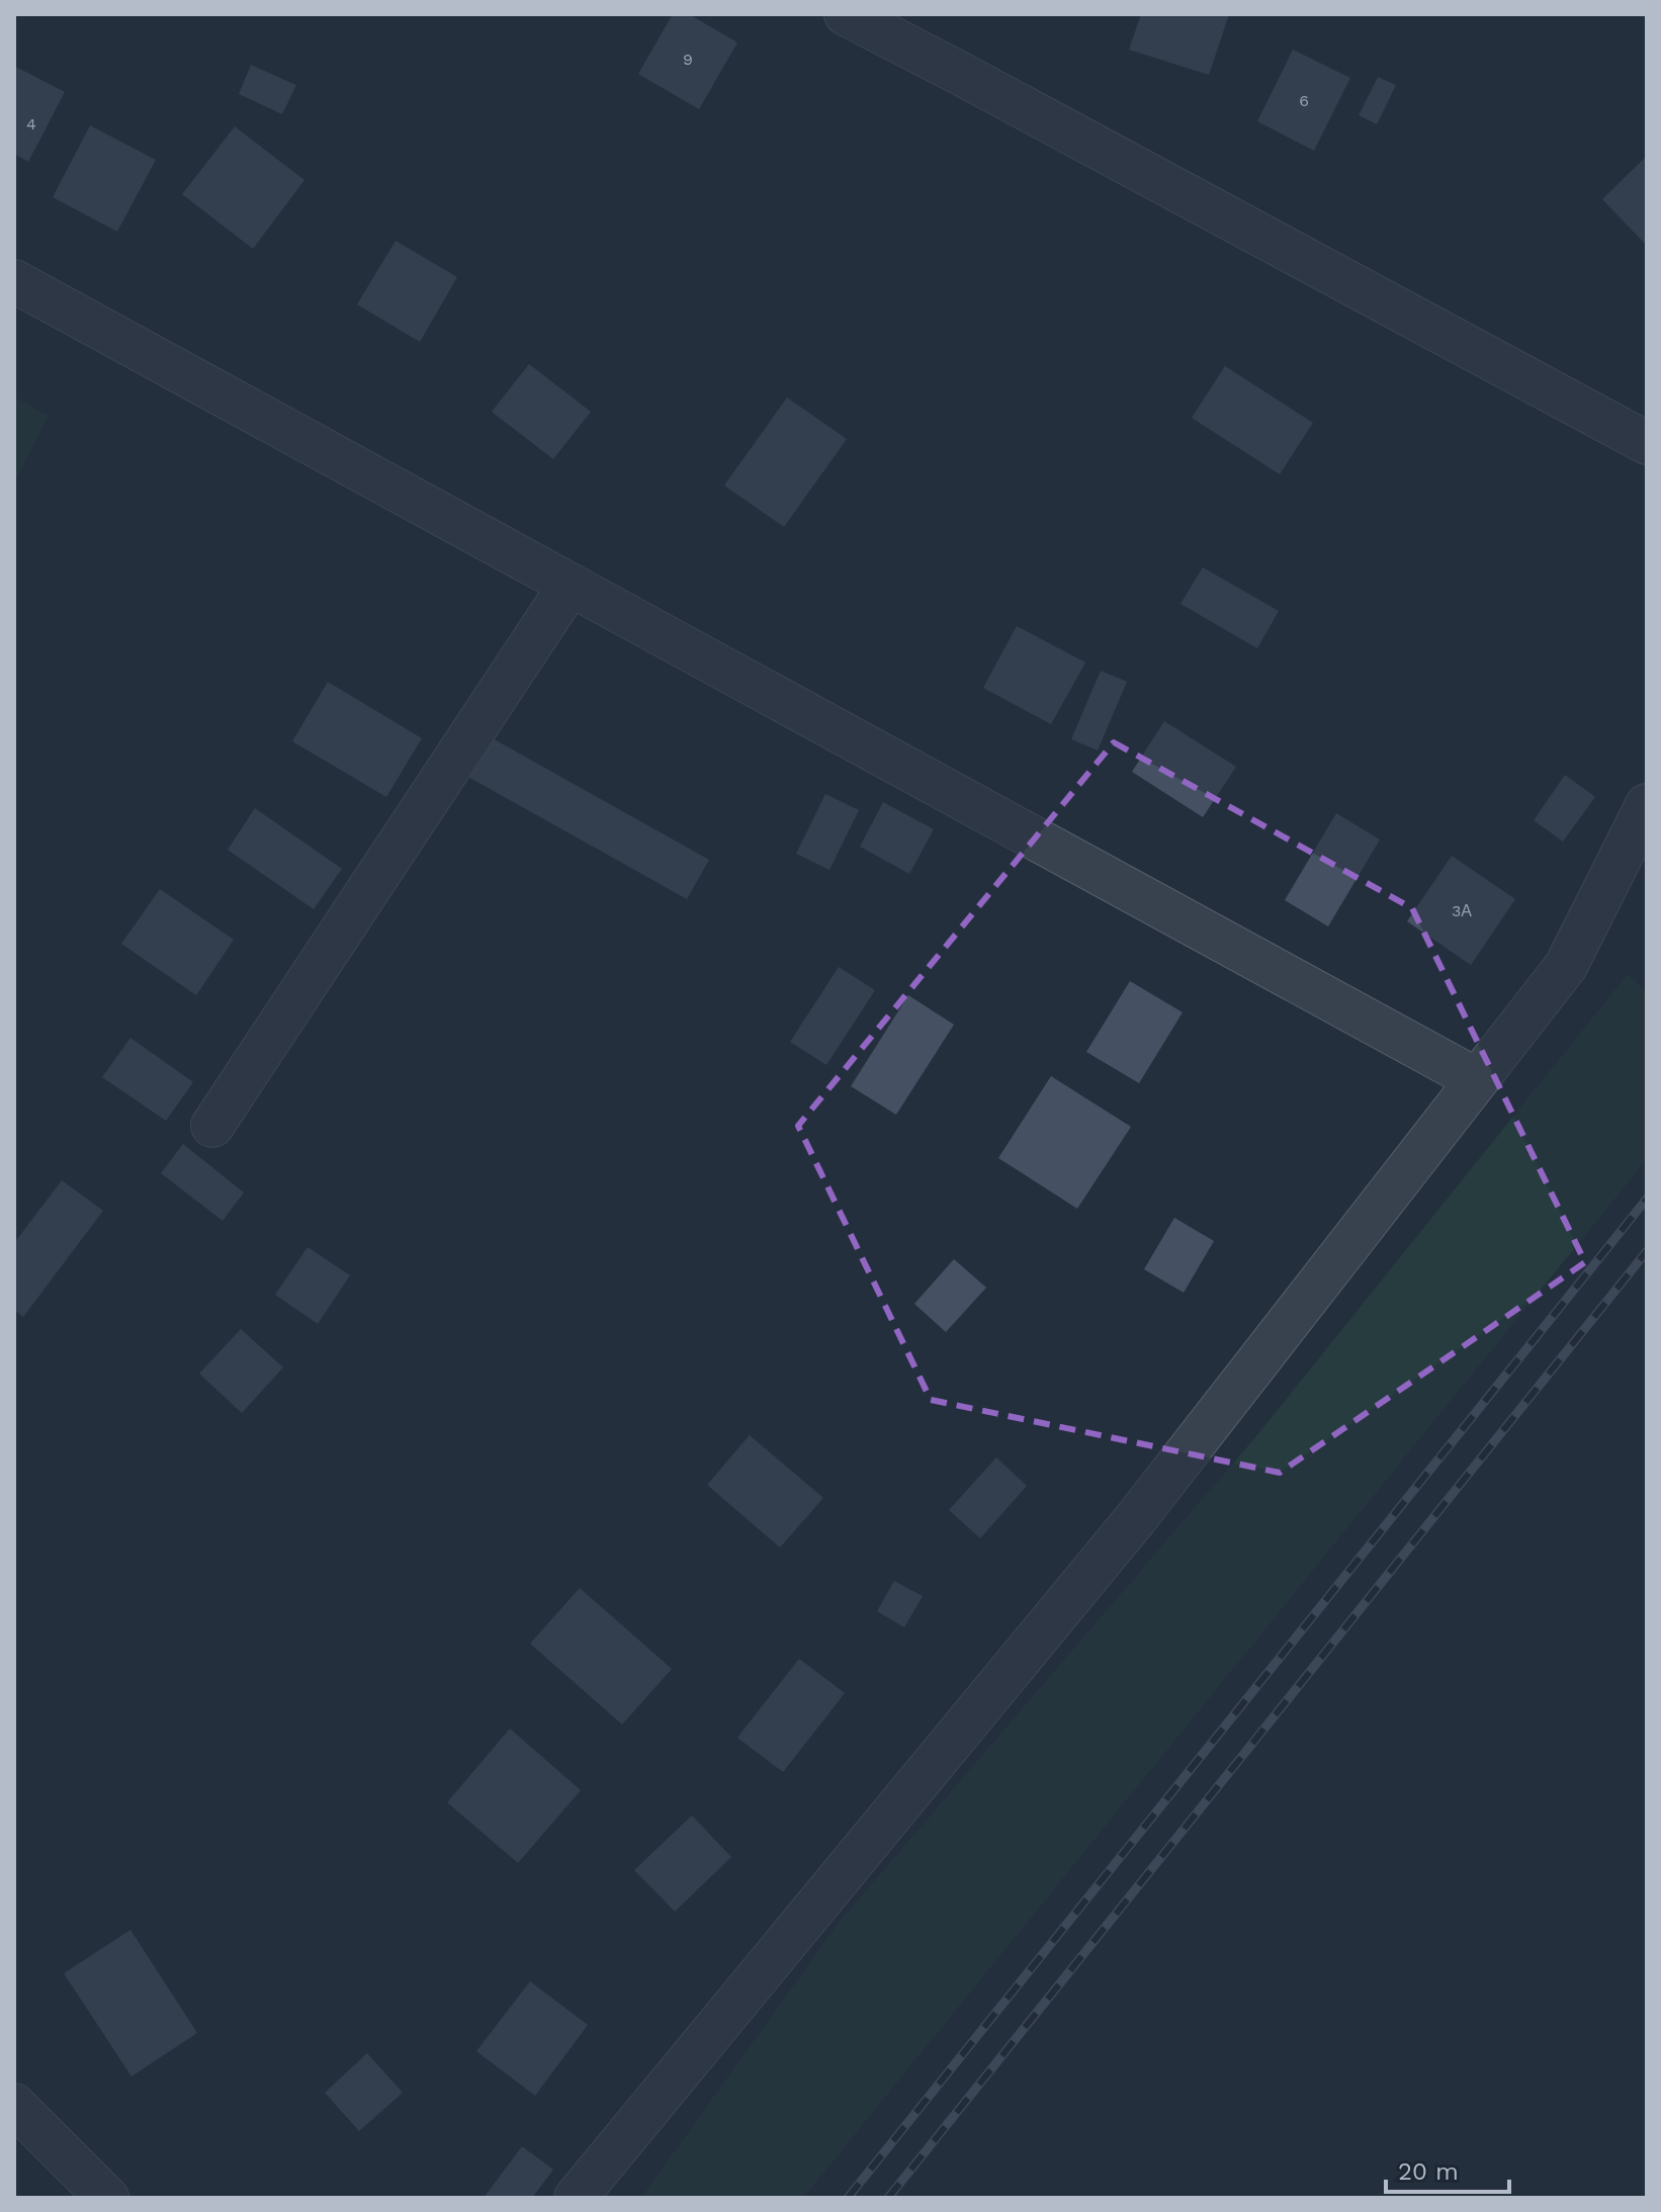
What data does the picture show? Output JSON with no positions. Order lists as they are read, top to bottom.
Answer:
{
  "house_numbers": [
    "9",
    "6",
    "4",
    "3А"
  ],
  "scale_bar": "20 m"
}
